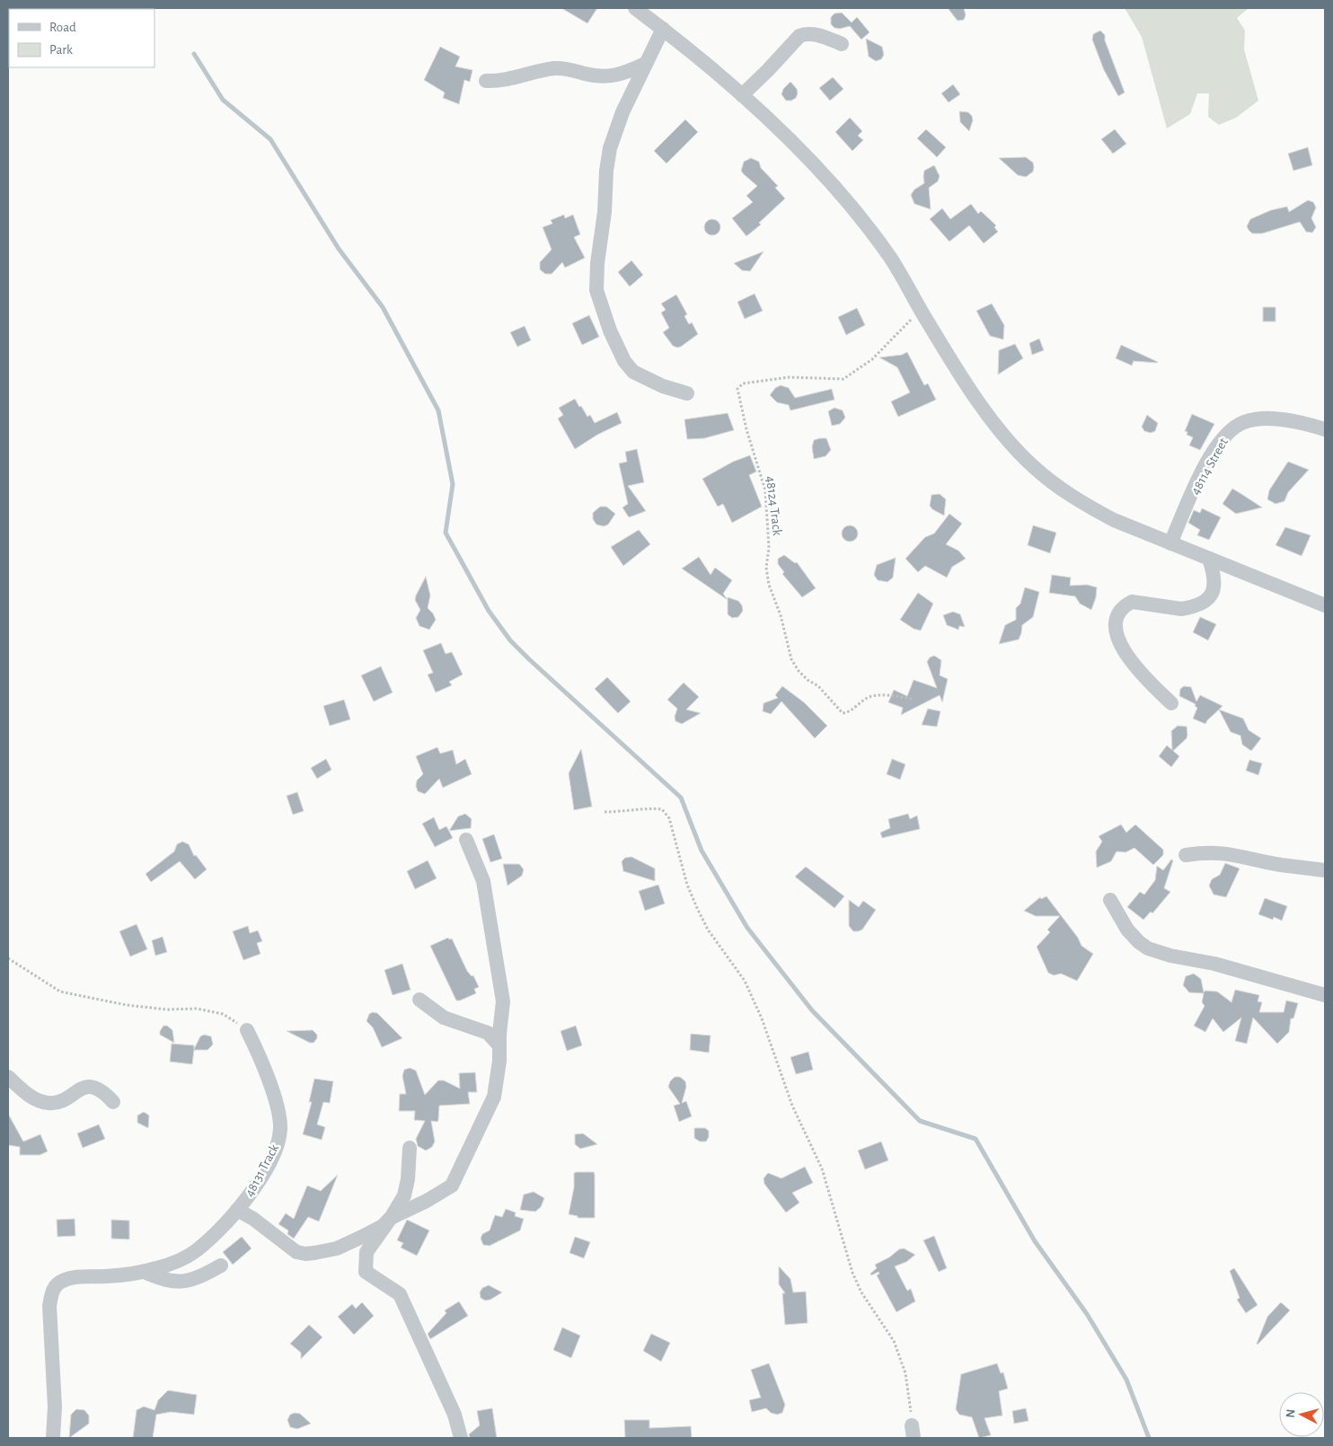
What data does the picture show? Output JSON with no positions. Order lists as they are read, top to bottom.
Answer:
{
  "streets": {
    "street": ["48114 Street", "48131 Track"],
    "path": ["48124 Track"]
  },
  "legend": ["Road", "Park"],
  "north": "left"
}
